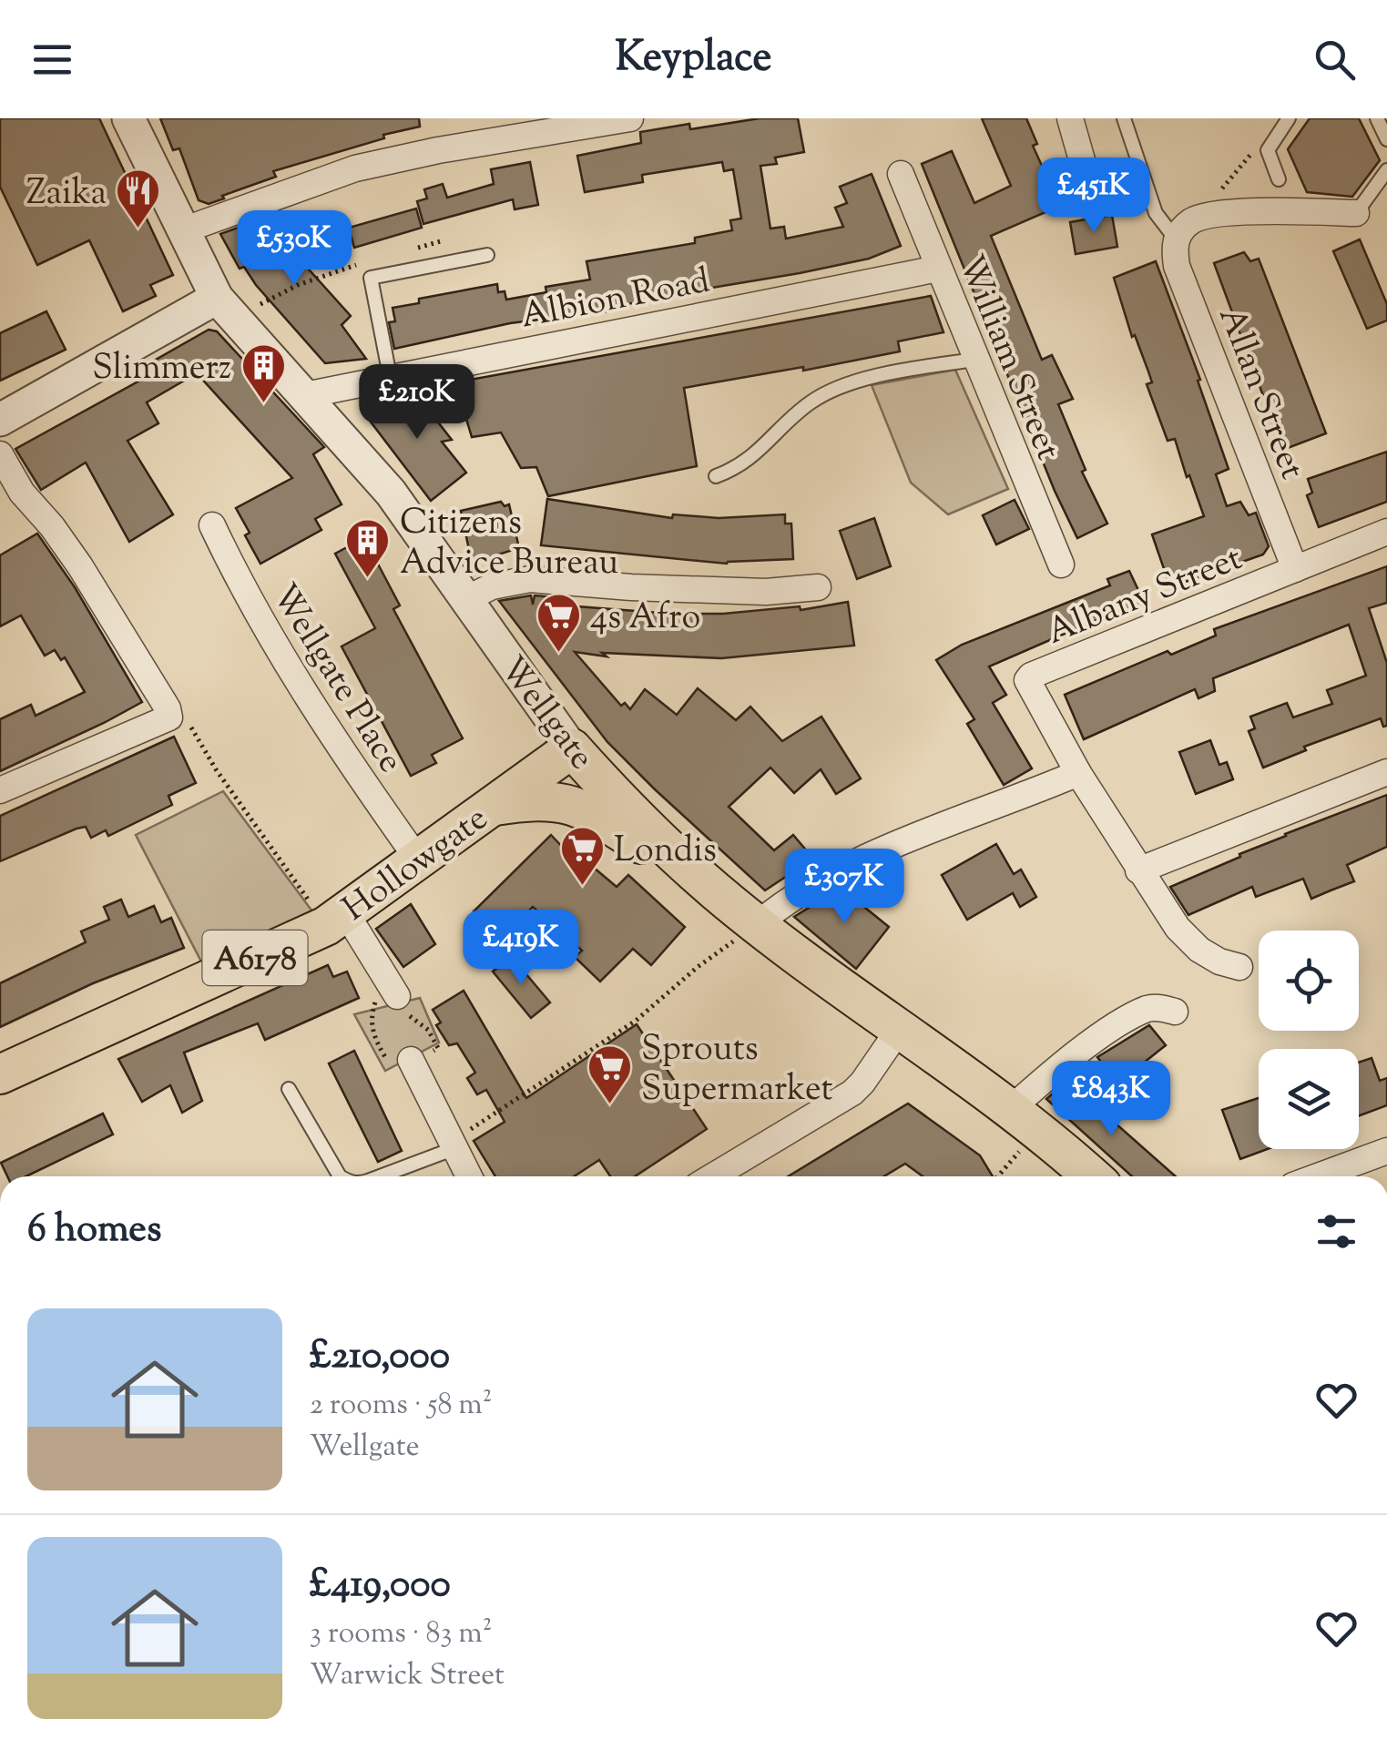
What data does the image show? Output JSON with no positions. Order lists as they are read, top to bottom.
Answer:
{
  "streets": {
    "main road": ["Wellgate", "Hollowgate", "A6178"],
    "street": [
      "Albion Road",
      "William Street",
      "Allan Street",
      "Albany Street",
      "Wellgate Place"
    ]
  },
  "crossings": [
    ["Albion Road", "William Street"],
    ["Albion Road", "Wellgate"],
    ["Allan Street", "Albany Street"],
    ["Wellgate Place", "Hollowgate"],
    ["Wellgate", "Hollowgate"],
    ["Wellgate", "A6178"],
    ["Hollowgate", "A6178"]
  ],
  "places": {
    "restaurant": ["Zaika"],
    "building": ["Slimmerz", "Citizens Advice Bureau"],
    "supermarket": ["4s Afro", "Londis", "Sprouts Supermarket"]
  },
  "page": {
    "header": "Keyplace",
    "price": [
      "£451K",
      "£530K",
      "£210K",
      "£307K",
      "£419K",
      "£843K"
    ],
    "heading": "6 homes",
    "list": [
      {
        "name": "£210,000",
        "note": "2 rooms · 58 m² · Wellgate"
      },
      {
        "name": "£419,000",
        "note": "3 rooms · 83 m² · Warwick Street"
      }
    ]
  }
}
